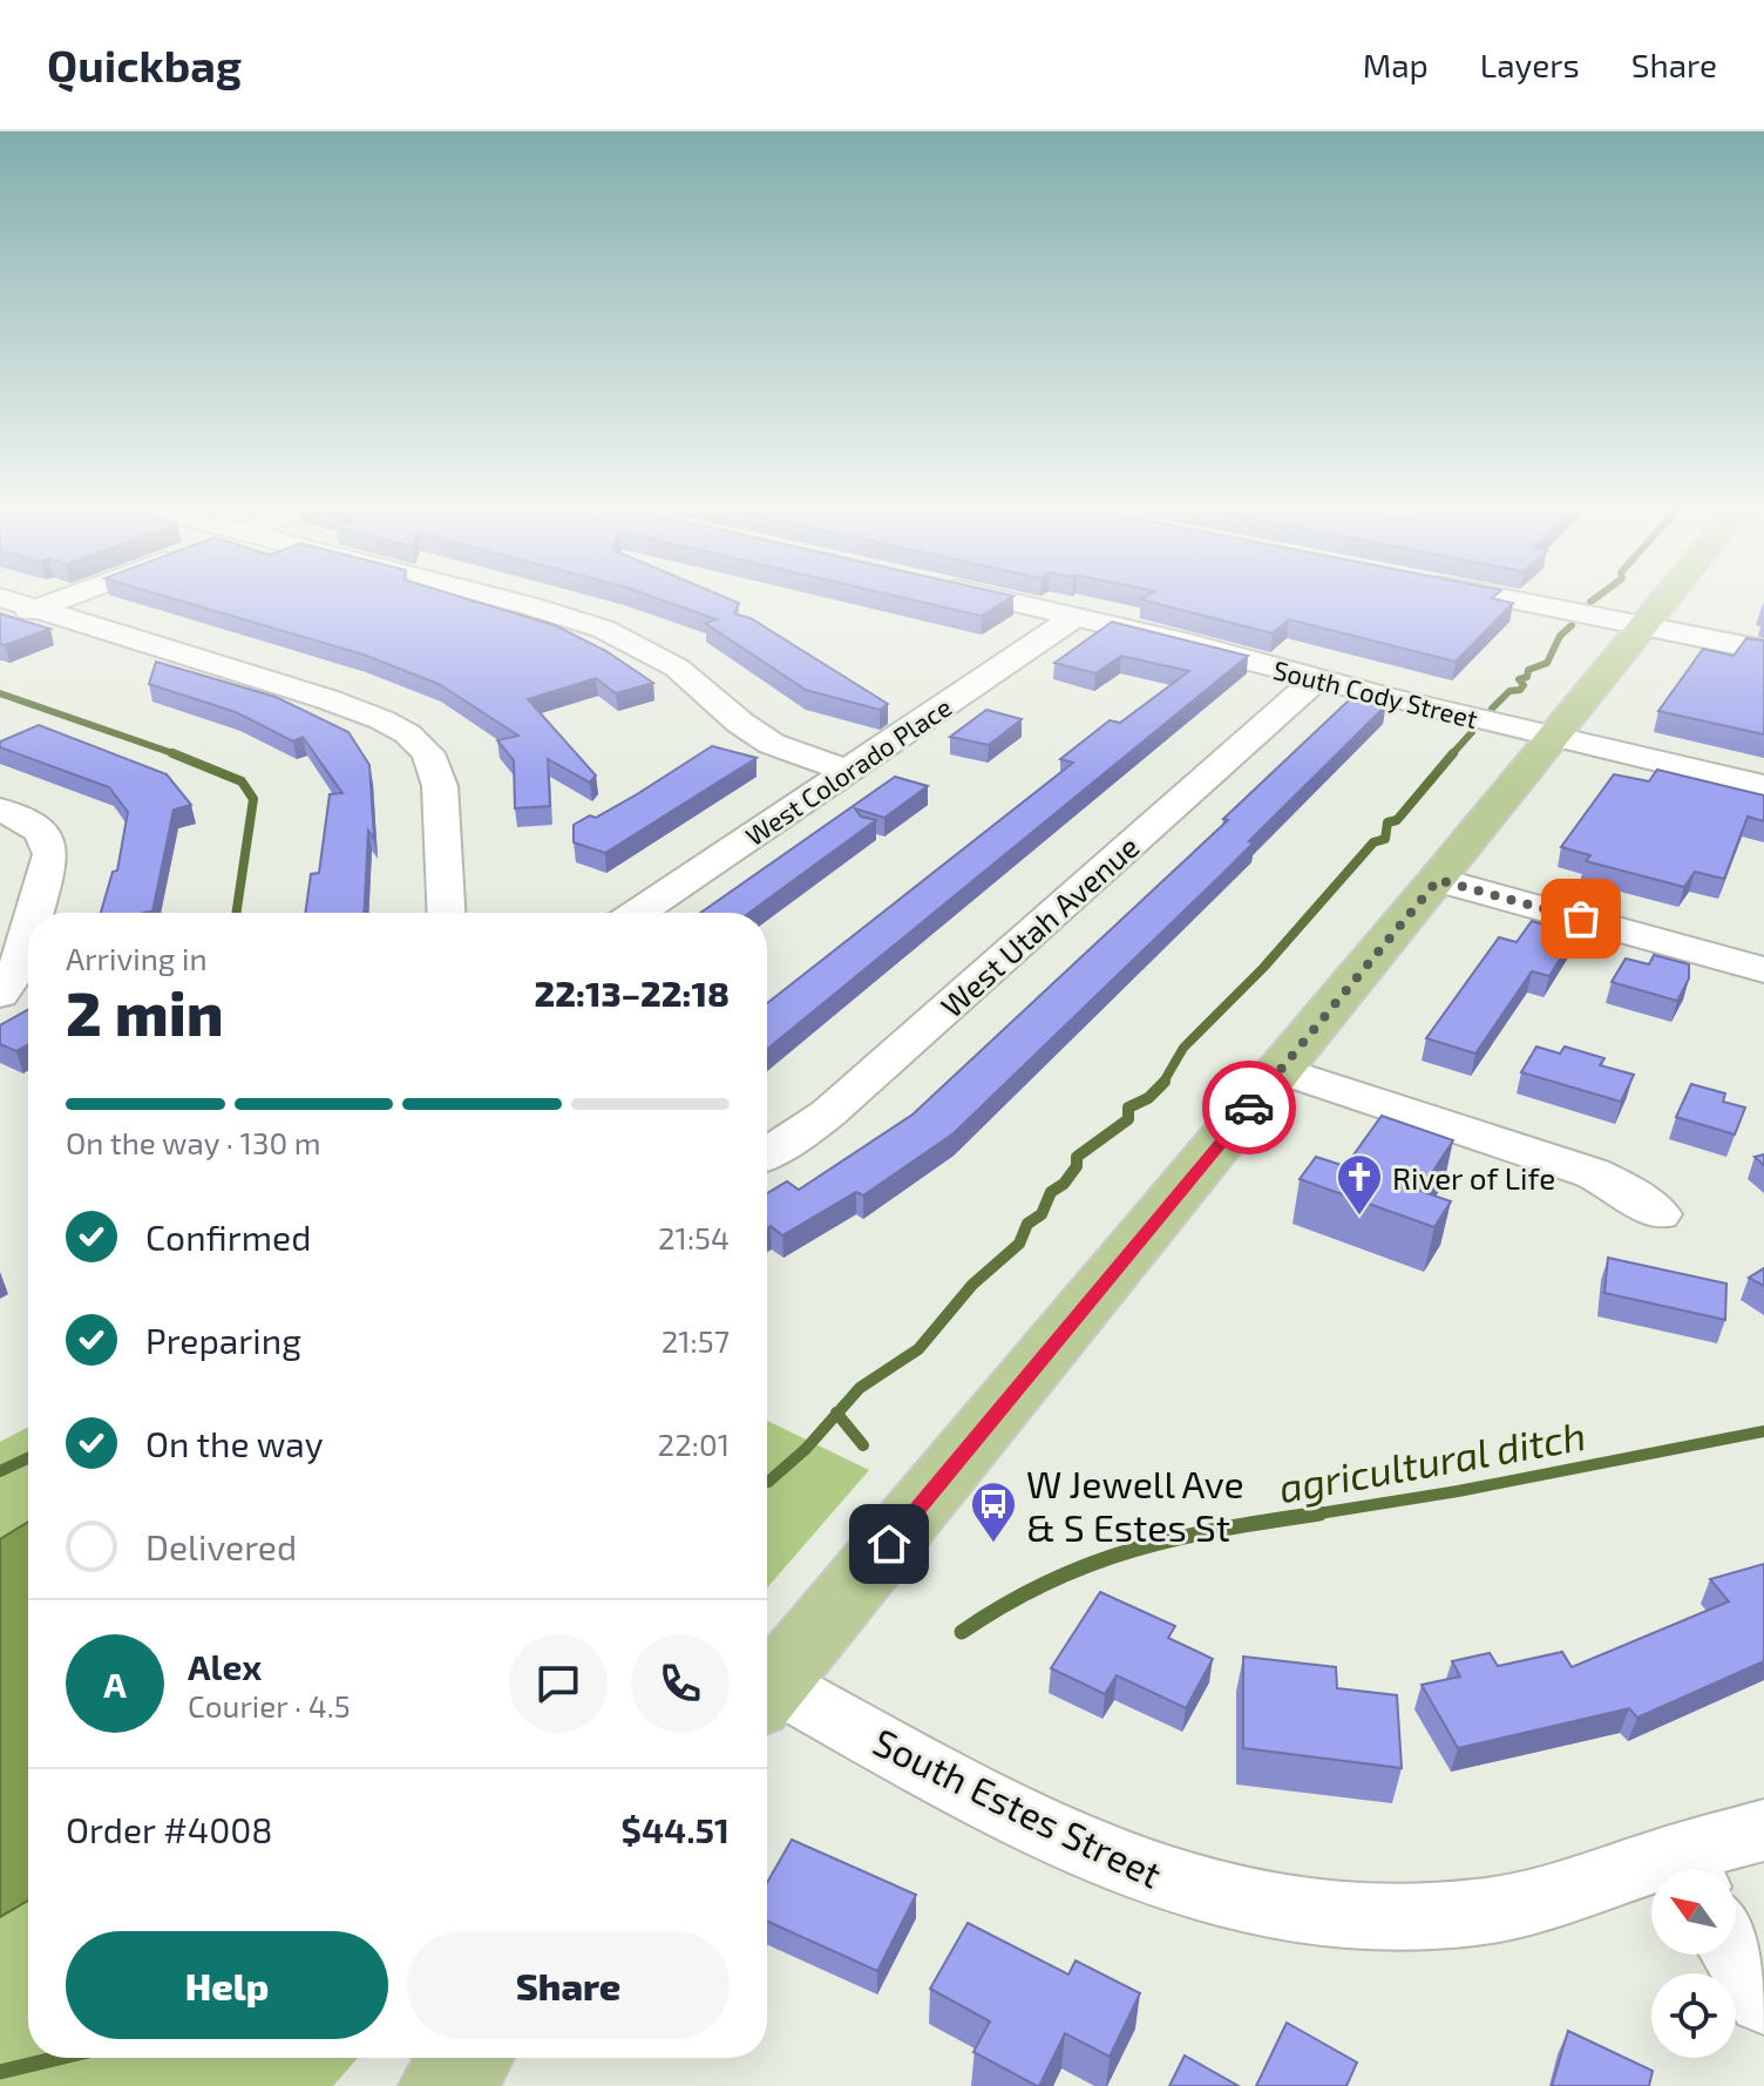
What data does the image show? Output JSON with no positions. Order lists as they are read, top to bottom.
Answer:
{
  "streets": {
    "street": [
      "South Cody Street",
      "West Colorado Place",
      "West Utah Avenue",
      "South Estes Street"
    ]
  },
  "crossings": [
    ["South Cody Street", "West Colorado Place"],
    ["South Cody Street", "West Utah Avenue"]
  ],
  "water": ["agricultural ditch"],
  "places": {
    "church": ["River of Life"],
    "bus stop": ["W Jewell Ave & S Estes St"]
  },
  "north": "top left",
  "page": {
    "header": "Quickbag",
    "nav": ["Map", "Layers", "Share"],
    "heading": ["2 min", "Arriving in", "22:13–22:18"],
    "panel": [
      "Alex",
      "Courier · 4.5",
      "Order #4008",
      "$44.51"
    ],
    "bar": "On the way · 130 m",
    "list": [
      ["Confirmed", "21:54"],
      ["Preparing", "21:57"],
      ["On the way", "22:01"],
      "Delivered"
    ],
    "round": "A",
    "buttons": ["Help", "Share"]
  }
}
